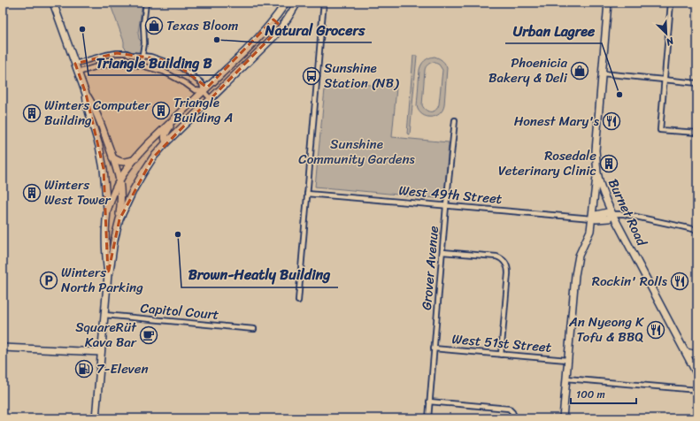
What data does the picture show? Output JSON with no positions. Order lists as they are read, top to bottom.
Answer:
{
  "streets": {
    "main road": ["West 49th Street", "Burnet Road"],
    "street": ["Grover Avenue", "Capitol Court", "West 51st Street"]
  },
  "crossings": [
    ["West 49th Street", "Burnet Road"],
    ["West 49th Street", "Grover Avenue"],
    ["Grover Avenue", "West 51st Street"]
  ],
  "parks": ["Sunshine Community Gardens"],
  "places": {
    "shop": ["Texas Bloom", "Phoenicia Bakery & Deli"],
    "other": [
      "Triangle Building B",
      "Natural Grocers",
      "Urban Lagree",
      "Brown-Heatly Building"
    ],
    "bus stop": ["Sunshine Station (NB)"],
    "building": [
      "Triangle Building A",
      "Winters Computer Building",
      "Rosedale Veterinary Clinic",
      "Winters West Tower"
    ],
    "restaurant": ["Honest Mary's", "Rockin' Rolls", "An Nyeong K Tofu & BBQ"],
    "parking": ["Winters North Parking"],
    "cafe": ["SquareRüt Kava Bar"],
    "fuel station": ["7-Eleven"]
  },
  "scale_bar": "100 m",
  "north": "bottom right"
}
